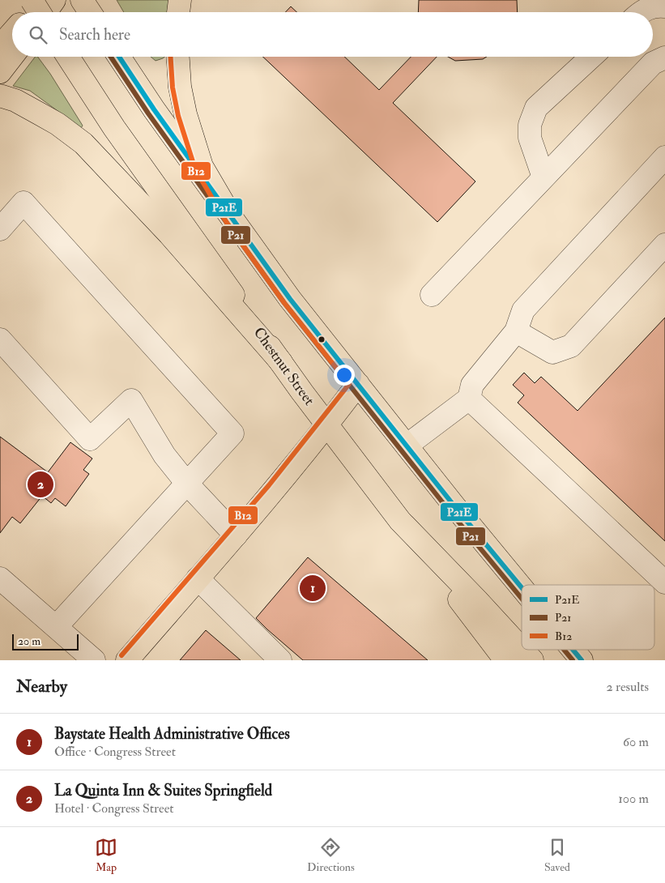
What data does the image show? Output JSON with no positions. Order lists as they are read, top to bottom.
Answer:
{
  "streets": {
    "main road": ["Chestnut Street"]
  },
  "lines": ["transit line P21E", "transit line P21", "transit line B12"],
  "legend": ["P21E", "P21", "B12"],
  "scale_bar": "20 m",
  "page": {
    "search": "Search here",
    "pins": ["2", "1"],
    "scale": "20 m",
    "heading": ["Nearby", "2 results"],
    "list": [
      {
        "mark": "1",
        "name": "Baystate Health Administrative Offices",
        "note": "Office · Congress Street",
        "value": "60 m"
      },
      {
        "mark": "2",
        "name": "La Quinta Inn & Suites Springfield",
        "note": "Hotel · Congress Street",
        "value": "100 m"
      }
    ],
    "nav": ["Map", "Directions", "Saved"]
  }
}
